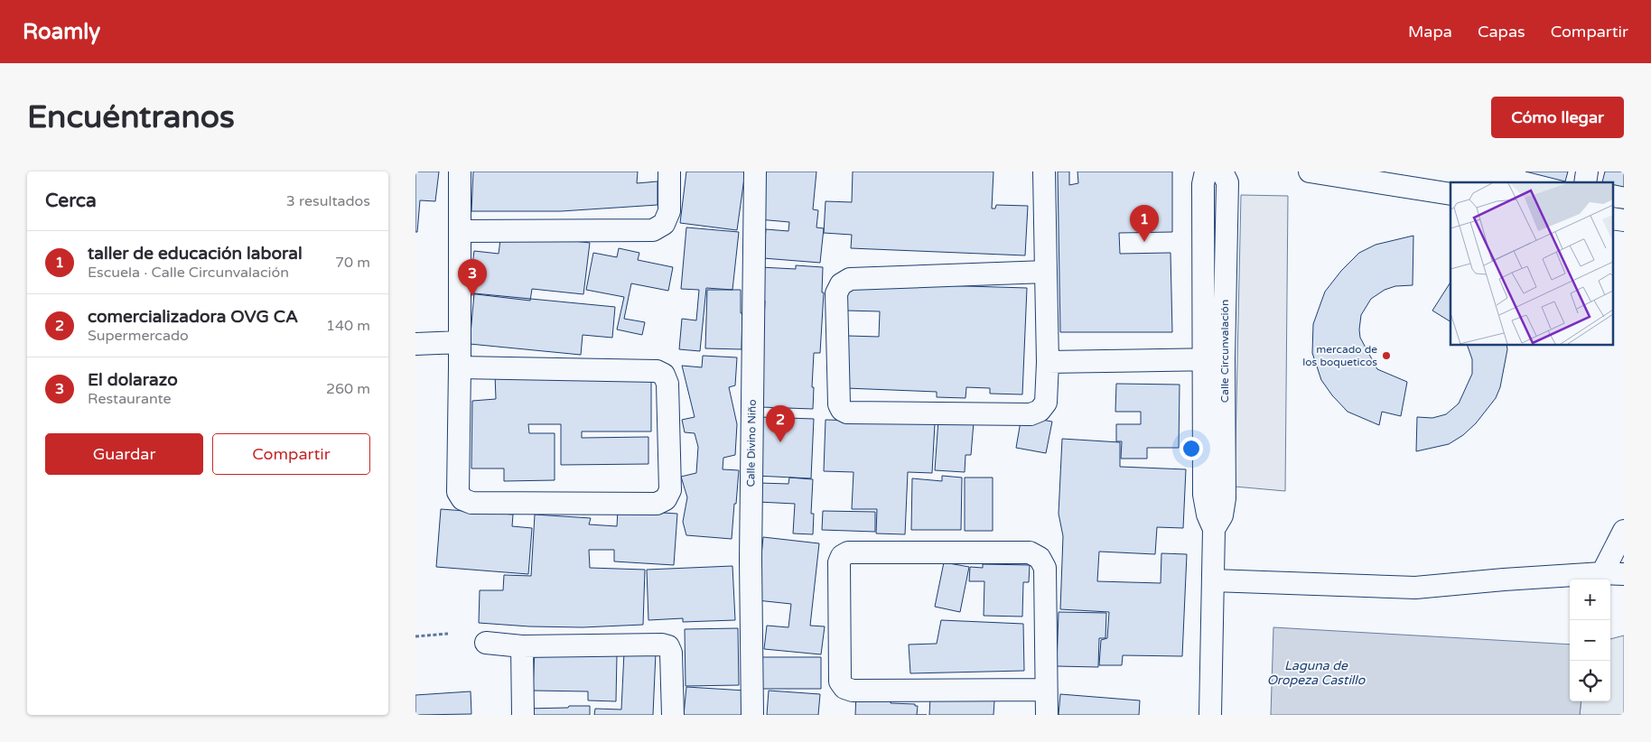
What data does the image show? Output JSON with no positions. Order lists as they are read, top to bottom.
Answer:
{
  "streets": {
    "street": ["Calle Circunvalación", "Calle Divino Niño"]
  },
  "water": ["Laguna de Oropeza Castillo"],
  "places": ["mercado de los boqueticos"],
  "page": {
    "header": "Roamly",
    "nav": ["Mapa", "Capas", "Compartir"],
    "buttons": [
      "Cómo llegar",
      ["Guardar", "Compartir"]
    ],
    "title": "Encuéntranos",
    "heading": ["Cerca", "3 resultados"],
    "pins": ["1", "3", "2"],
    "list": [
      {
        "mark": "1",
        "name": "taller de educación laboral",
        "note": "Escuela · Calle Circunvalación",
        "value": "70 m"
      },
      {
        "mark": "2",
        "name": "comercializadora OVG CA",
        "note": "Supermercado",
        "value": "140 m"
      },
      {
        "mark": "3",
        "name": "El dolarazo",
        "note": "Restaurante",
        "value": "260 m"
      }
    ],
    "map_buttons": ["+", "−"]
  }
}
